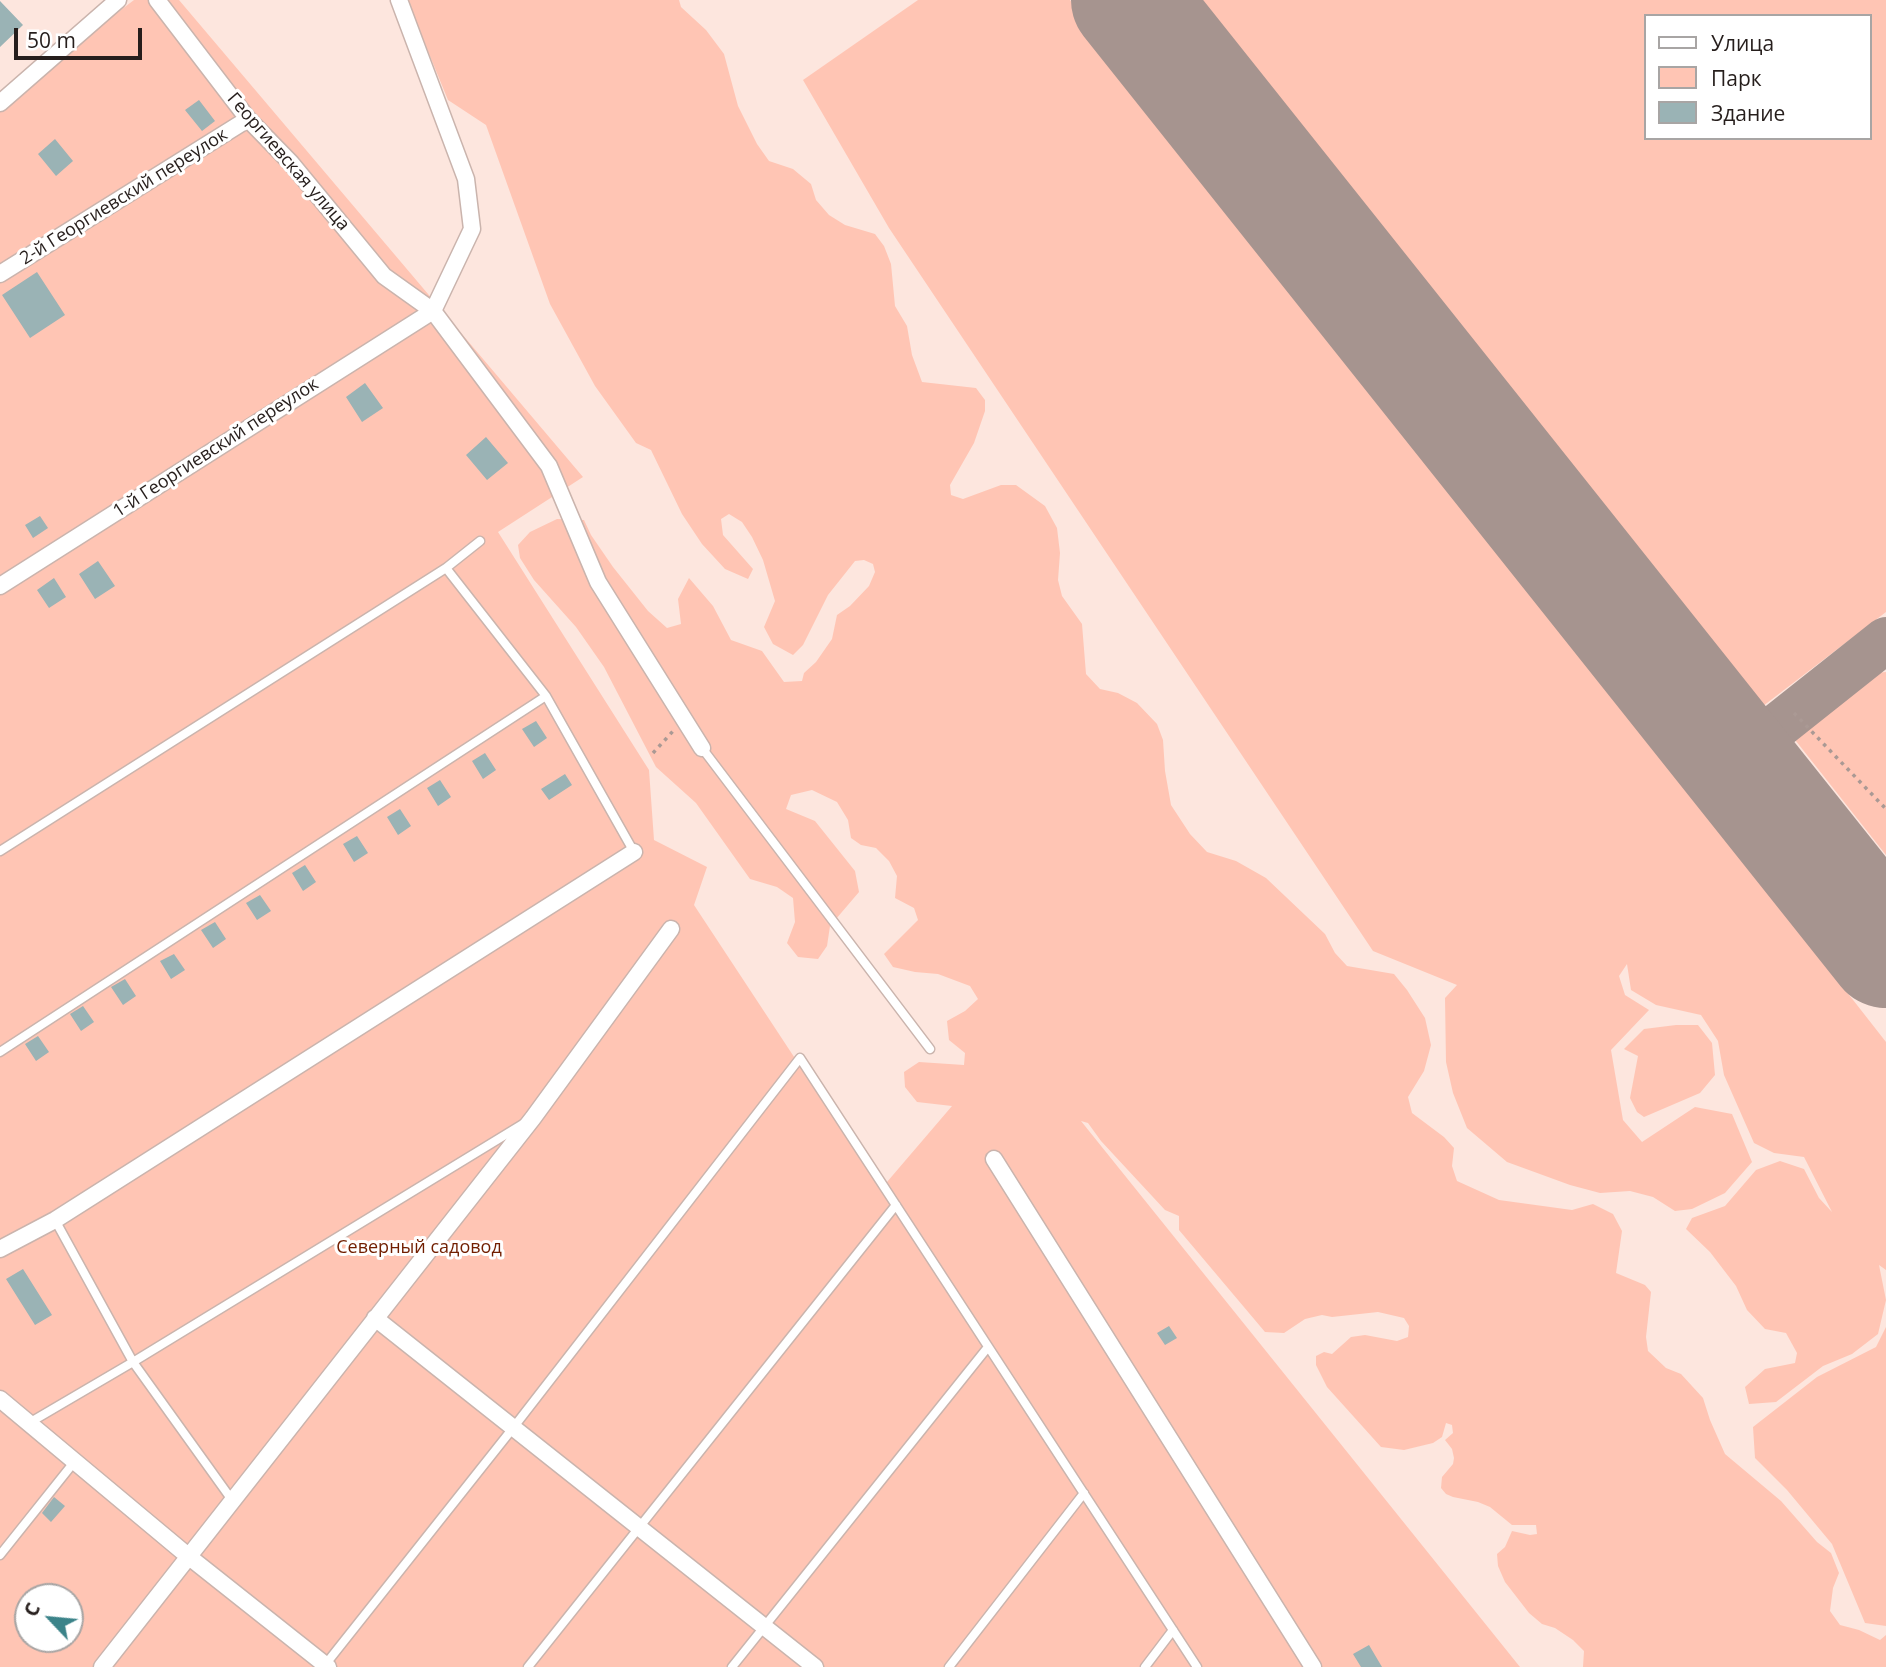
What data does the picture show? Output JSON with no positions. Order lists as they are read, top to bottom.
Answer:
{
  "streets": {
    "street": ["Георгиевская улица", "2-й Георгиевский переулок", "1-й Георгиевский переулок"]
  },
  "crossings": [
    ["Георгиевская улица", "2-й Георгиевский переулок"],
    ["Георгиевская улица", "1-й Георгиевский переулок"]
  ],
  "parks": ["Северный садовод"],
  "legend": ["Улица", "Парк", "Здание"],
  "scale_bar": "50 m",
  "north": "top left"
}
